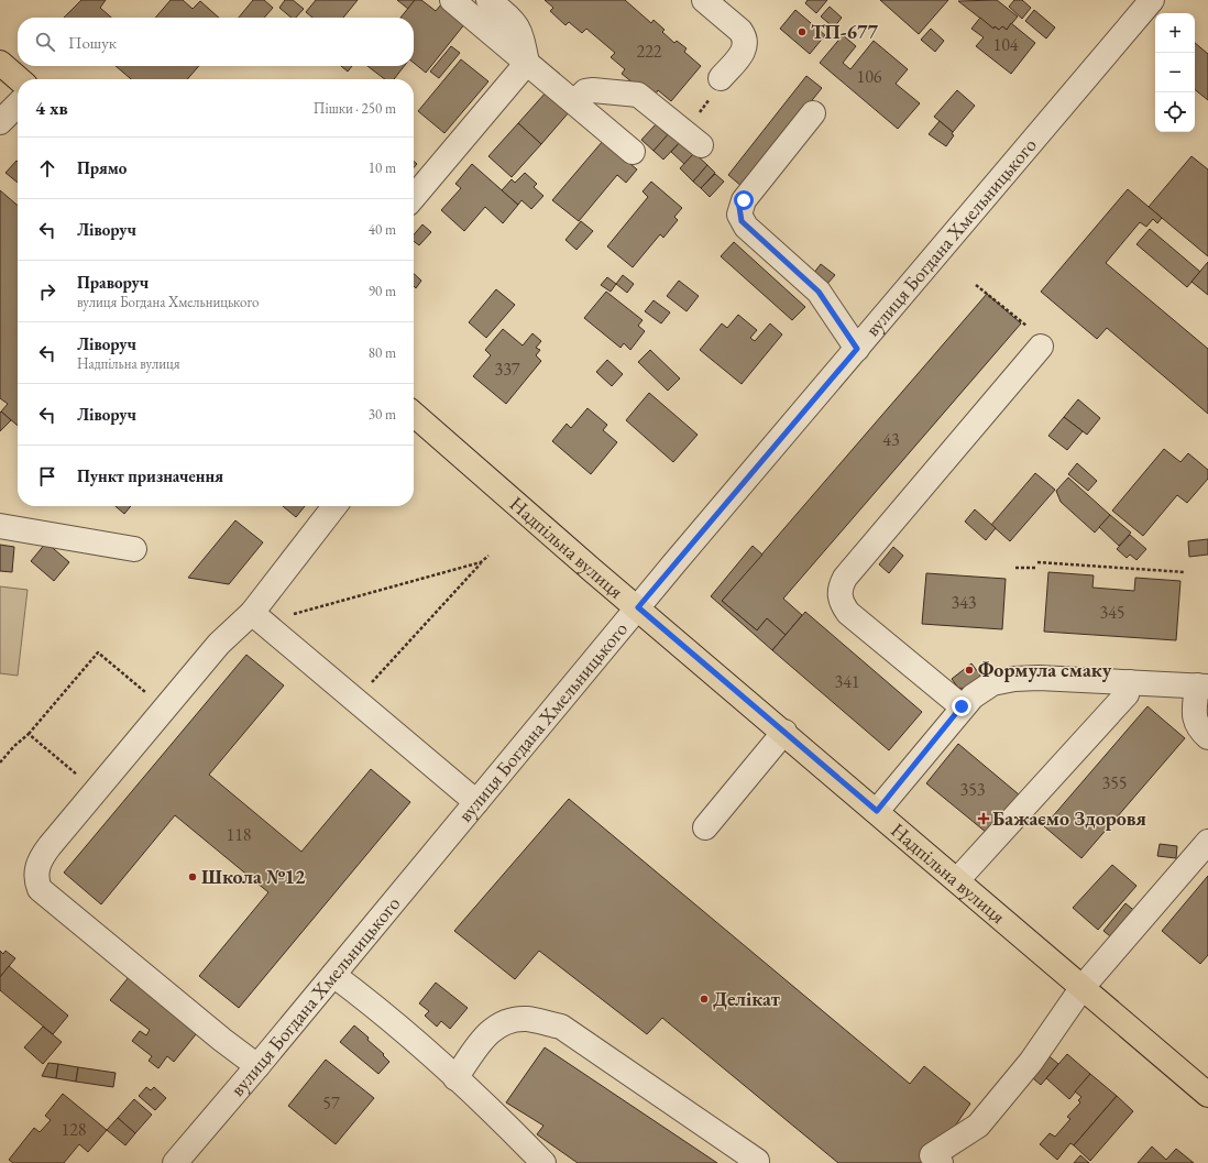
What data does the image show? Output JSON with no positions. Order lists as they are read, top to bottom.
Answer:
{
  "streets": {
    "main road": ["Надпільна вулиця"],
    "street": ["вулиця Богдана Хмельницького"]
  },
  "crossings": [
    ["вулиця Богдана Хмельницького", "Надпільна вулиця"]
  ],
  "places": {
    "other": [
      "ТП-677",
      "Формула смаку",
      "Школа №12",
      "Делікат"
    ],
    "health": ["Бажаємо Здоровя"]
  },
  "house_numbers": [
    "104",
    "222",
    "106",
    "337",
    "43",
    "343",
    "345",
    "341",
    "355",
    "353",
    "118",
    "57",
    "128"
  ],
  "page": {
    "map_buttons": ["+", "−"],
    "search": "Пошук",
    "heading": ["4 хв", "Пішки · 250 m"],
    "list": [
      ["Прямо", "10 m"],
      ["Ліворуч", "40 m"],
      ["Праворуч", "вулиця Богдана Хмельницького", "90 m"],
      ["Ліворуч", "Надпільна вулиця", "80 m"],
      ["Ліворуч", "30 m"],
      "Пункт призначення"
    ]
  }
}
